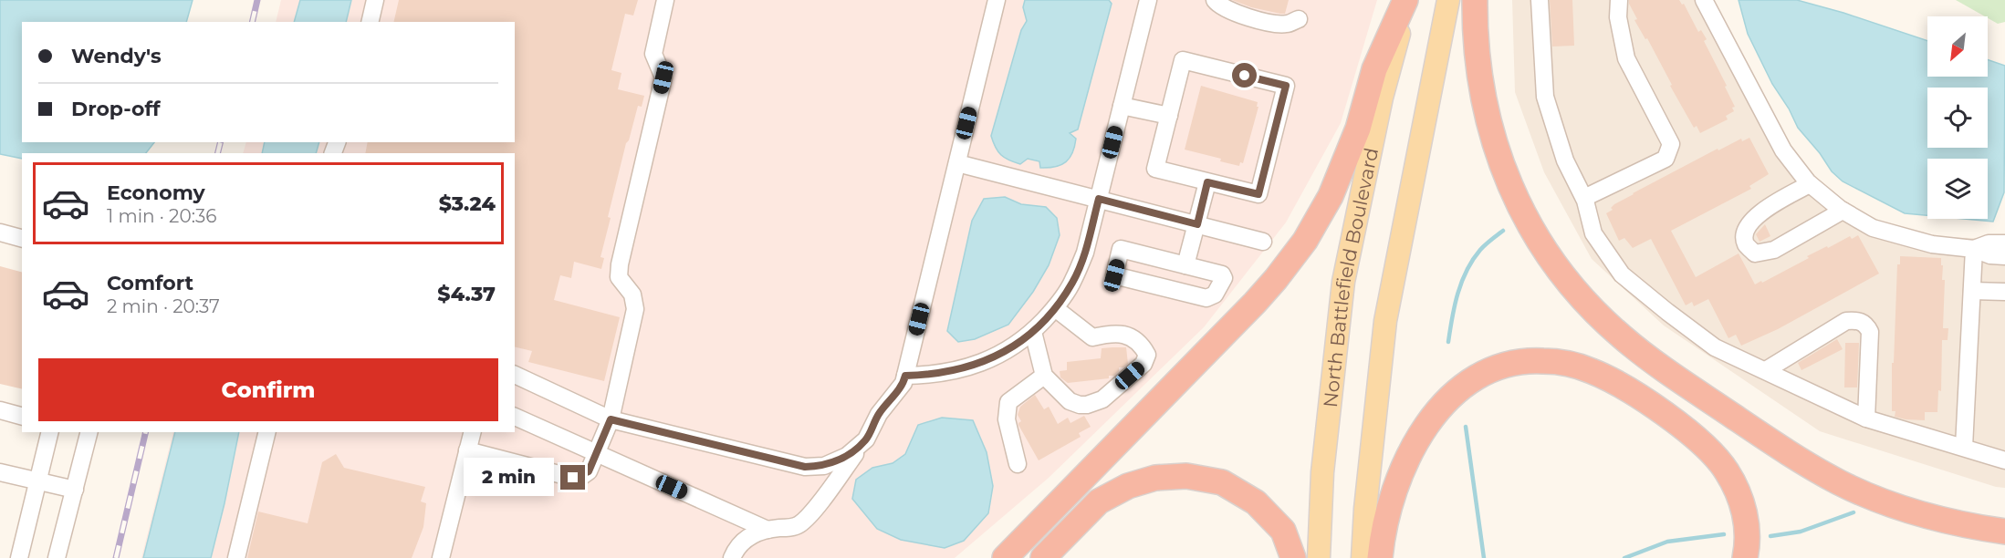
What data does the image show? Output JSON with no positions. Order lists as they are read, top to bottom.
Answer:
{
  "streets": {
    "main road": ["North Battlefield Boulevard"]
  },
  "north": "bottom left",
  "page": {
    "banner": ["Wendy's", "Drop-off"],
    "list": [
      {
        "name": "Economy",
        "note": "1 min · 20:36",
        "value": "$3.24"
      },
      {
        "name": "Comfort",
        "note": "2 min · 20:37",
        "value": "$4.37"
      }
    ],
    "buttons": "Confirm",
    "bubble": "2 min"
  }
}
